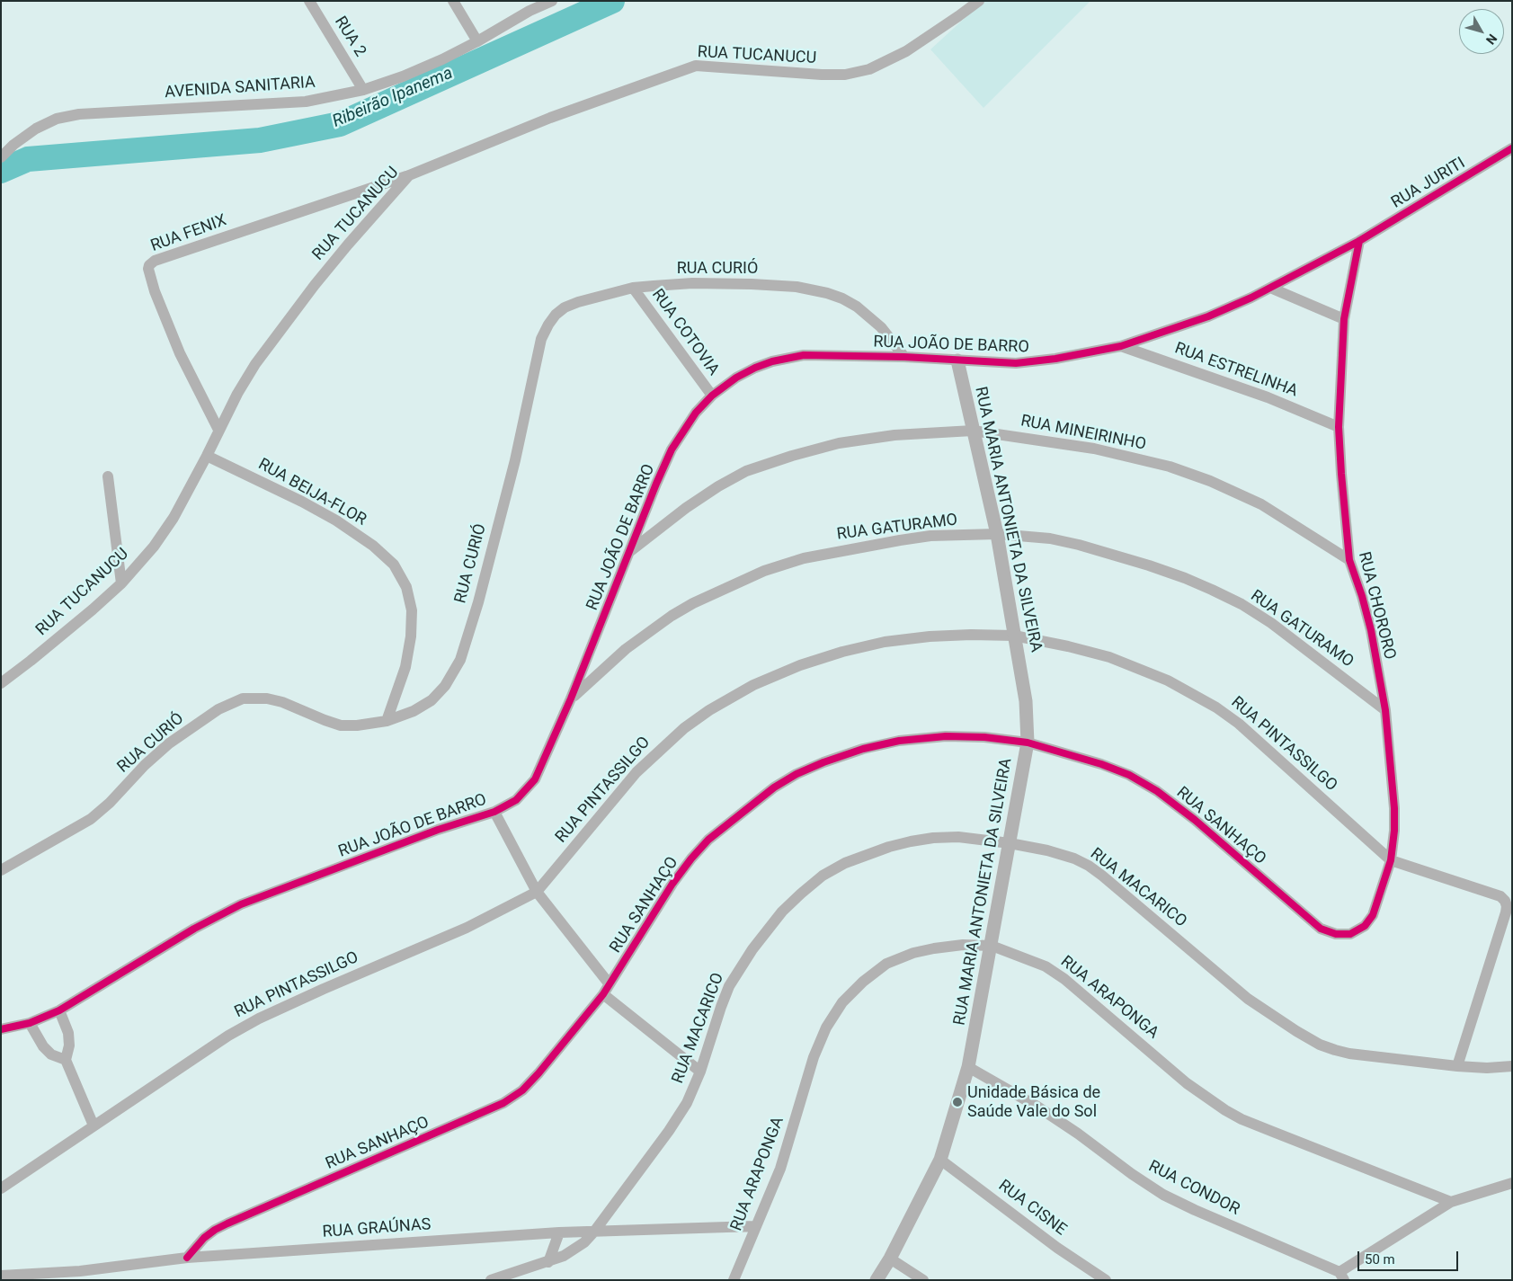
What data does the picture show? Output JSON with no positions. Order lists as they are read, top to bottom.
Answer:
{
  "streets": {
    "street": [
      "RUA 2",
      "RUA TUCANUCU",
      "AVENIDA SANITARIA",
      "RUA JURITI",
      "RUA FENIX",
      "RUA CURIÓ",
      "RUA COTOVIA",
      "RUA JOÃO DE BARRO",
      "RUA ESTRELINHA",
      "RUA MINEIRINHO",
      "RUA BEIJA-FLOR",
      "RUA MARIA ANTONIETA DA SILVEIRA",
      "RUA GATURAMO",
      "RUA CHORORO",
      "RUA PINTASSILGO",
      "RUA SANHAÇO",
      "RUA MACARICO",
      "RUA ARAPONGA",
      "RUA CONDOR",
      "RUA CISNE",
      "RUA GRAÚNAS"
    ]
  },
  "crossings": [
    ["RUA 2", "AVENIDA SANITARIA"],
    ["RUA TUCANUCU", "RUA FENIX"],
    ["RUA TUCANUCU", "RUA BEIJA-FLOR"],
    ["RUA JURITI", "RUA JOÃO DE BARRO"],
    ["RUA JURITI", "RUA CHORORO"],
    ["RUA CURIÓ", "RUA COTOVIA"],
    ["RUA CURIÓ", "RUA JOÃO DE BARRO"],
    ["RUA CURIÓ", "RUA BEIJA-FLOR"],
    ["RUA COTOVIA", "RUA JOÃO DE BARRO"],
    ["RUA JOÃO DE BARRO", "RUA ESTRELINHA"],
    ["RUA JOÃO DE BARRO", "RUA MINEIRINHO"],
    ["RUA JOÃO DE BARRO", "RUA MARIA ANTONIETA DA SILVEIRA"],
    ["RUA JOÃO DE BARRO", "RUA GATURAMO"],
    ["RUA JOÃO DE BARRO", "RUA CHORORO"],
    ["RUA ESTRELINHA", "RUA CHORORO"],
    ["RUA MINEIRINHO", "RUA MARIA ANTONIETA DA SILVEIRA"],
    ["RUA MINEIRINHO", "RUA CHORORO"],
    ["RUA MARIA ANTONIETA DA SILVEIRA", "RUA GATURAMO"],
    ["RUA MARIA ANTONIETA DA SILVEIRA", "RUA PINTASSILGO"],
    ["RUA MARIA ANTONIETA DA SILVEIRA", "RUA SANHAÇO"],
    ["RUA MARIA ANTONIETA DA SILVEIRA", "RUA MACARICO"],
    ["RUA MARIA ANTONIETA DA SILVEIRA", "RUA ARAPONGA"],
    ["RUA MARIA ANTONIETA DA SILVEIRA", "RUA CONDOR"],
    ["RUA MARIA ANTONIETA DA SILVEIRA", "RUA CISNE"],
    ["RUA GATURAMO", "RUA CHORORO"],
    ["RUA CHORORO", "RUA PINTASSILGO"],
    ["RUA CHORORO", "RUA SANHAÇO"],
    ["RUA PINTASSILGO", "RUA MACARICO"],
    ["RUA SANHAÇO", "RUA GRAÚNAS"],
    ["RUA MACARICO", "RUA GRAÚNAS"],
    ["RUA ARAPONGA", "RUA GRAÚNAS"]
  ],
  "water": ["Ribeirão Ipanema"],
  "places": ["Unidade Básica de Saúde Vale do Sol"],
  "scale_bar": "50 m",
  "north": "bottom right"
}
